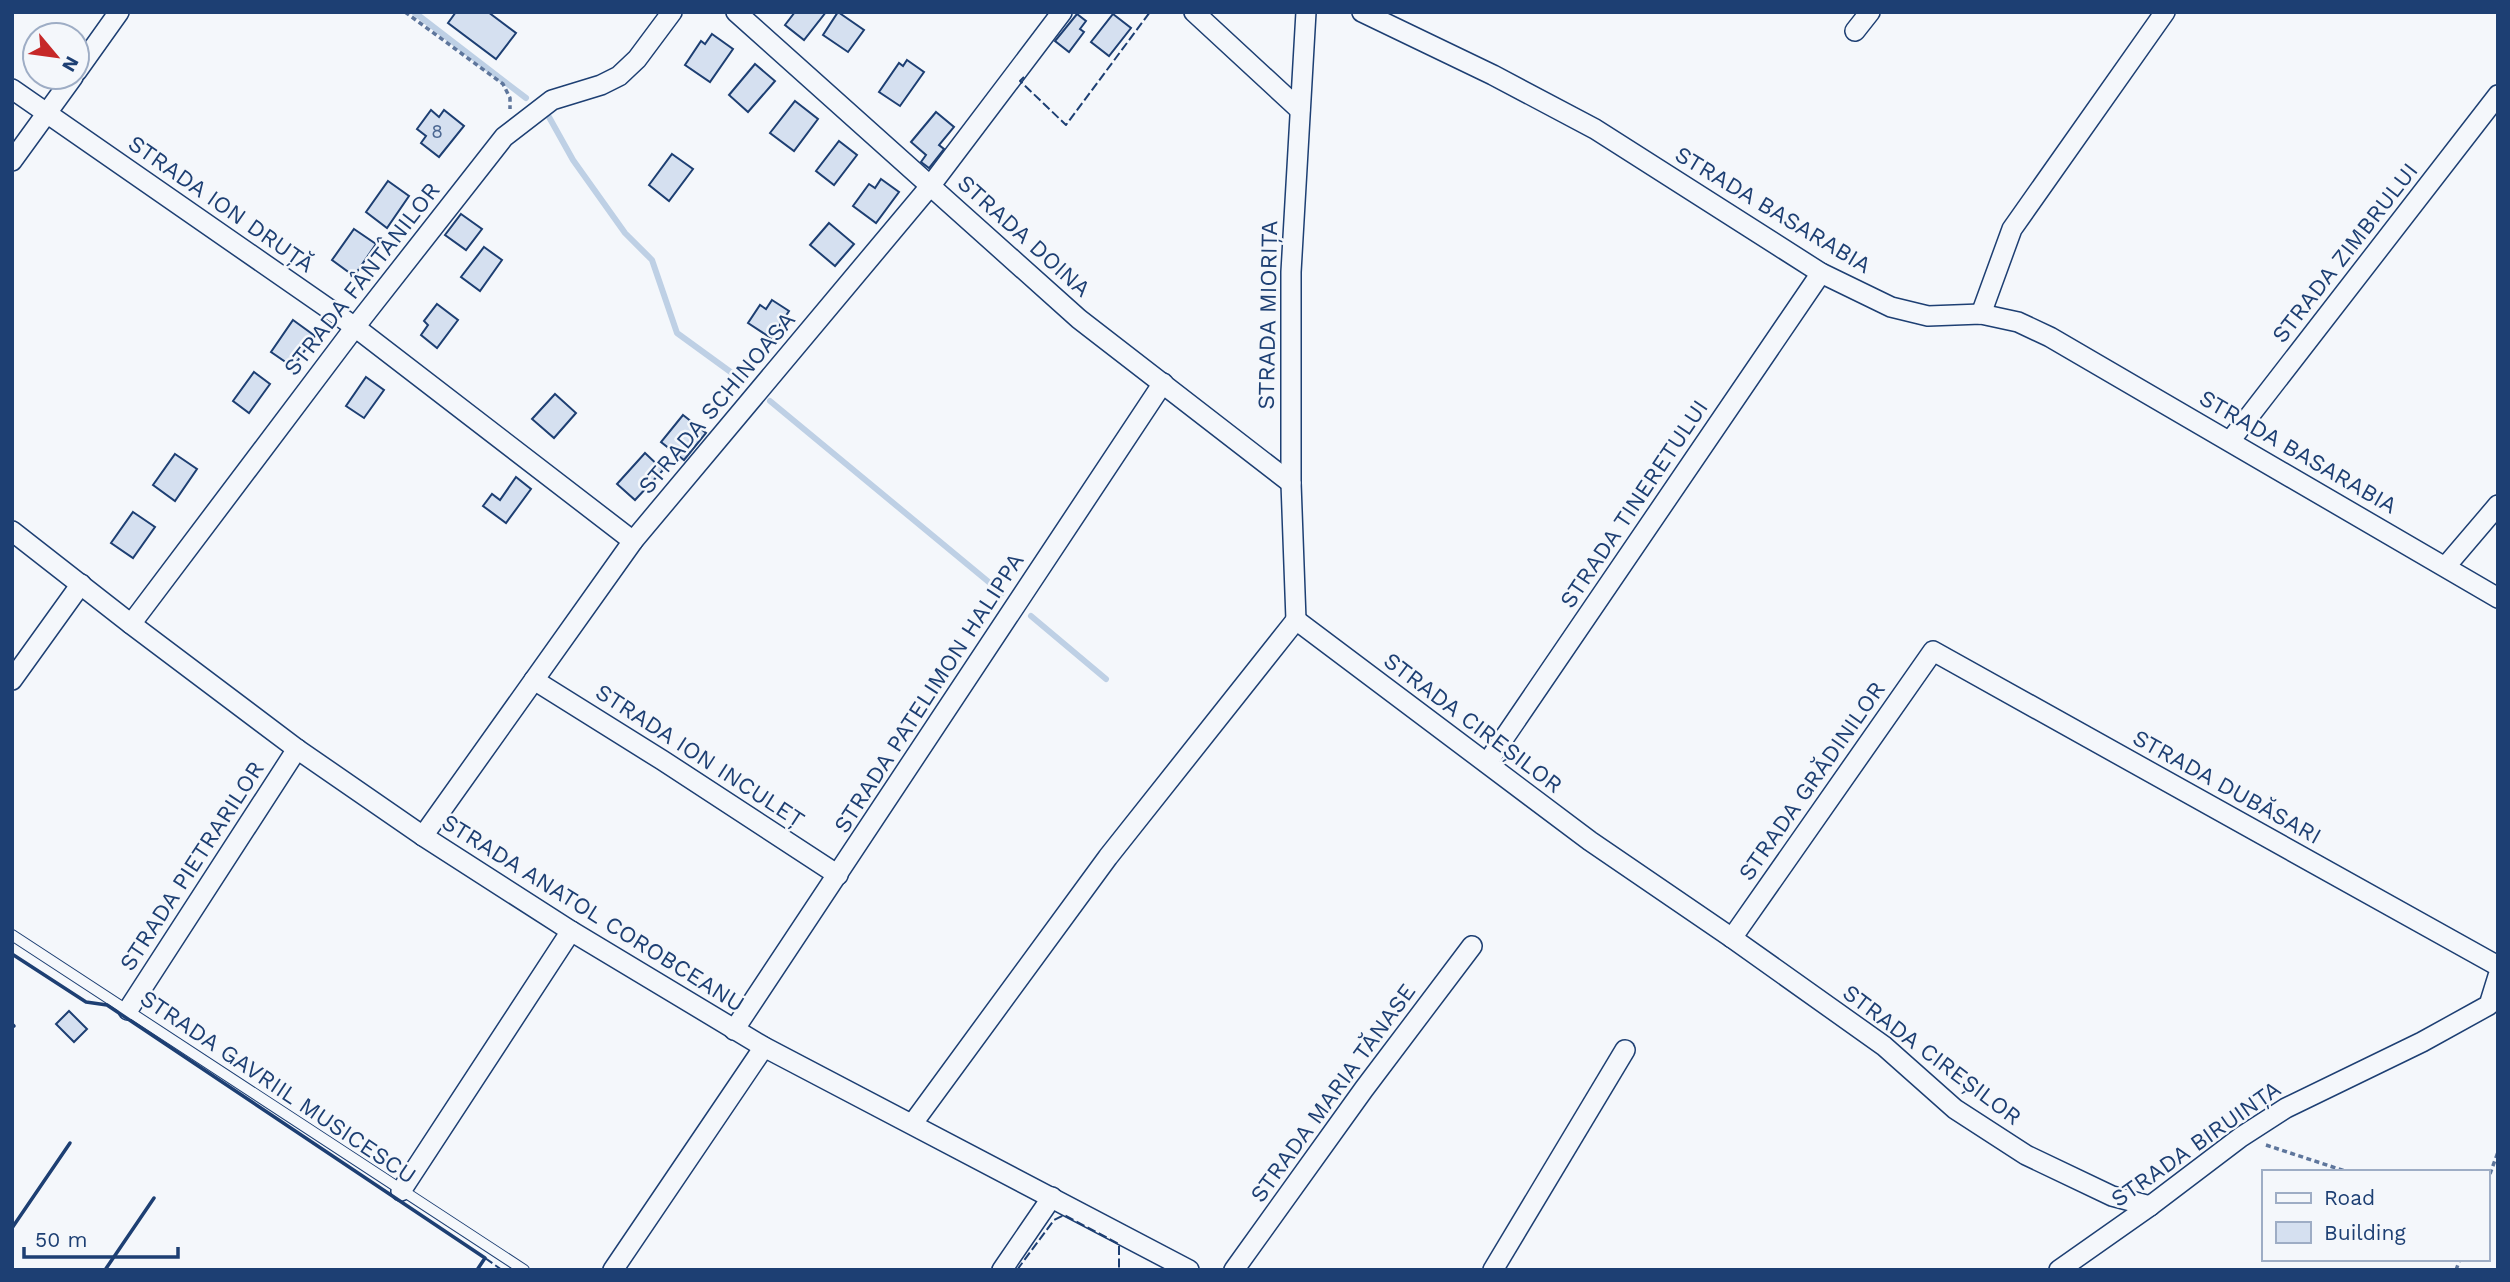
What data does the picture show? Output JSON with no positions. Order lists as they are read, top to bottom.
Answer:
{
  "streets": {
    "street": [
      "STRADA ION DRUȚĂ",
      "STRADA BASARABIA",
      "STRADA DOINA",
      "STRADA ZIMBRULUI",
      "STRADA FÂNTÂNILOR",
      "STRADA MIORIȚA",
      "STRADA SCHINOASA",
      "STRADA TINERETULUI",
      "STRADA PATELIMON HALIPPA",
      "STRADA CIREȘILOR",
      "STRADA ION INCULEȚ",
      "STRADA GRĂDINILOR",
      "STRADA DUBĂSARI",
      "STRADA PIETRARILOR",
      "STRADA ANATOL COROBCEANU",
      "STRADA MARIA TĂNASE",
      "STRADA BIRUINȚA"
    ],
    "lane": ["STRADA GAVRIIL MUSICESCU"]
  },
  "crossings": [
    ["STRADA ION DRUȚĂ", "STRADA FÂNTÂNILOR"],
    ["STRADA ION DRUȚĂ", "STRADA SCHINOASA"],
    ["STRADA BASARABIA", "STRADA ZIMBRULUI"],
    ["STRADA BASARABIA", "STRADA TINERETULUI"],
    ["STRADA DOINA", "STRADA MIORIȚA"],
    ["STRADA DOINA", "STRADA SCHINOASA"],
    ["STRADA DOINA", "STRADA PATELIMON HALIPPA"],
    ["STRADA FÂNTÂNILOR", "STRADA ANATOL COROBCEANU"],
    ["STRADA MIORIȚA", "STRADA CIREȘILOR"],
    ["STRADA SCHINOASA", "STRADA ION INCULEȚ"],
    ["STRADA SCHINOASA", "STRADA ANATOL COROBCEANU"],
    ["STRADA TINERETULUI", "STRADA CIREȘILOR"],
    ["STRADA PATELIMON HALIPPA", "STRADA ION INCULEȚ"],
    ["STRADA PATELIMON HALIPPA", "STRADA ANATOL COROBCEANU"],
    ["STRADA CIREȘILOR", "STRADA GRĂDINILOR"],
    ["STRADA CIREȘILOR", "STRADA BIRUINȚA"],
    ["STRADA GRĂDINILOR", "STRADA DUBĂSARI"],
    ["STRADA PIETRARILOR", "STRADA ANATOL COROBCEANU"],
    ["STRADA PIETRARILOR", "STRADA GAVRIIL MUSICESCU"]
  ],
  "house_numbers": ["8"],
  "legend": ["Road", "Building"],
  "scale_bar": "50 m",
  "north": "bottom right"
}
